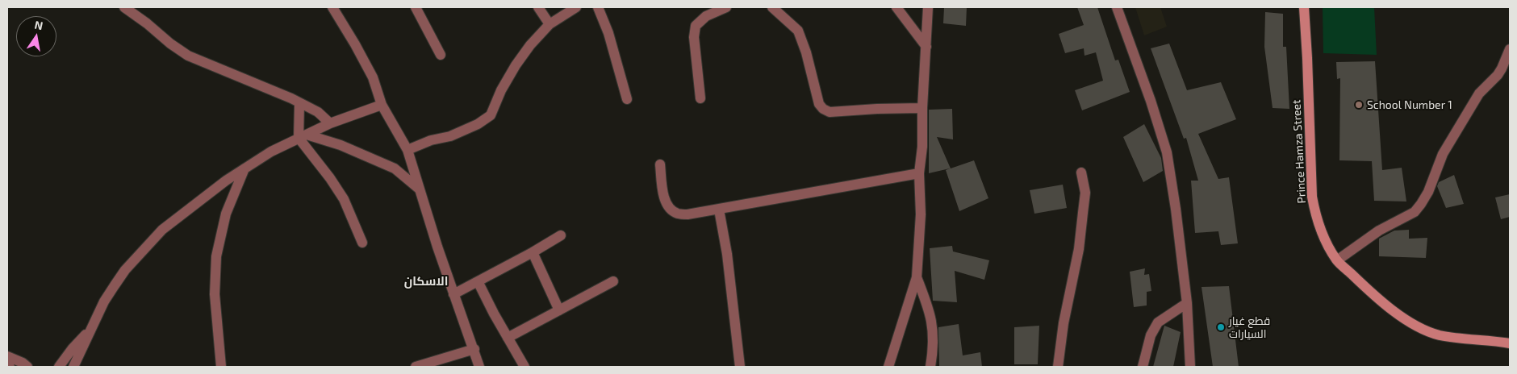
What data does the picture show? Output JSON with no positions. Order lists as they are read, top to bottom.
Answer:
{
  "streets": {
    "main road": ["Prince Hamza Street"]
  },
  "districts": ["الاسكان"],
  "places": ["School Number 1", "قطع غيار السيارات"],
  "north": "top"
}
